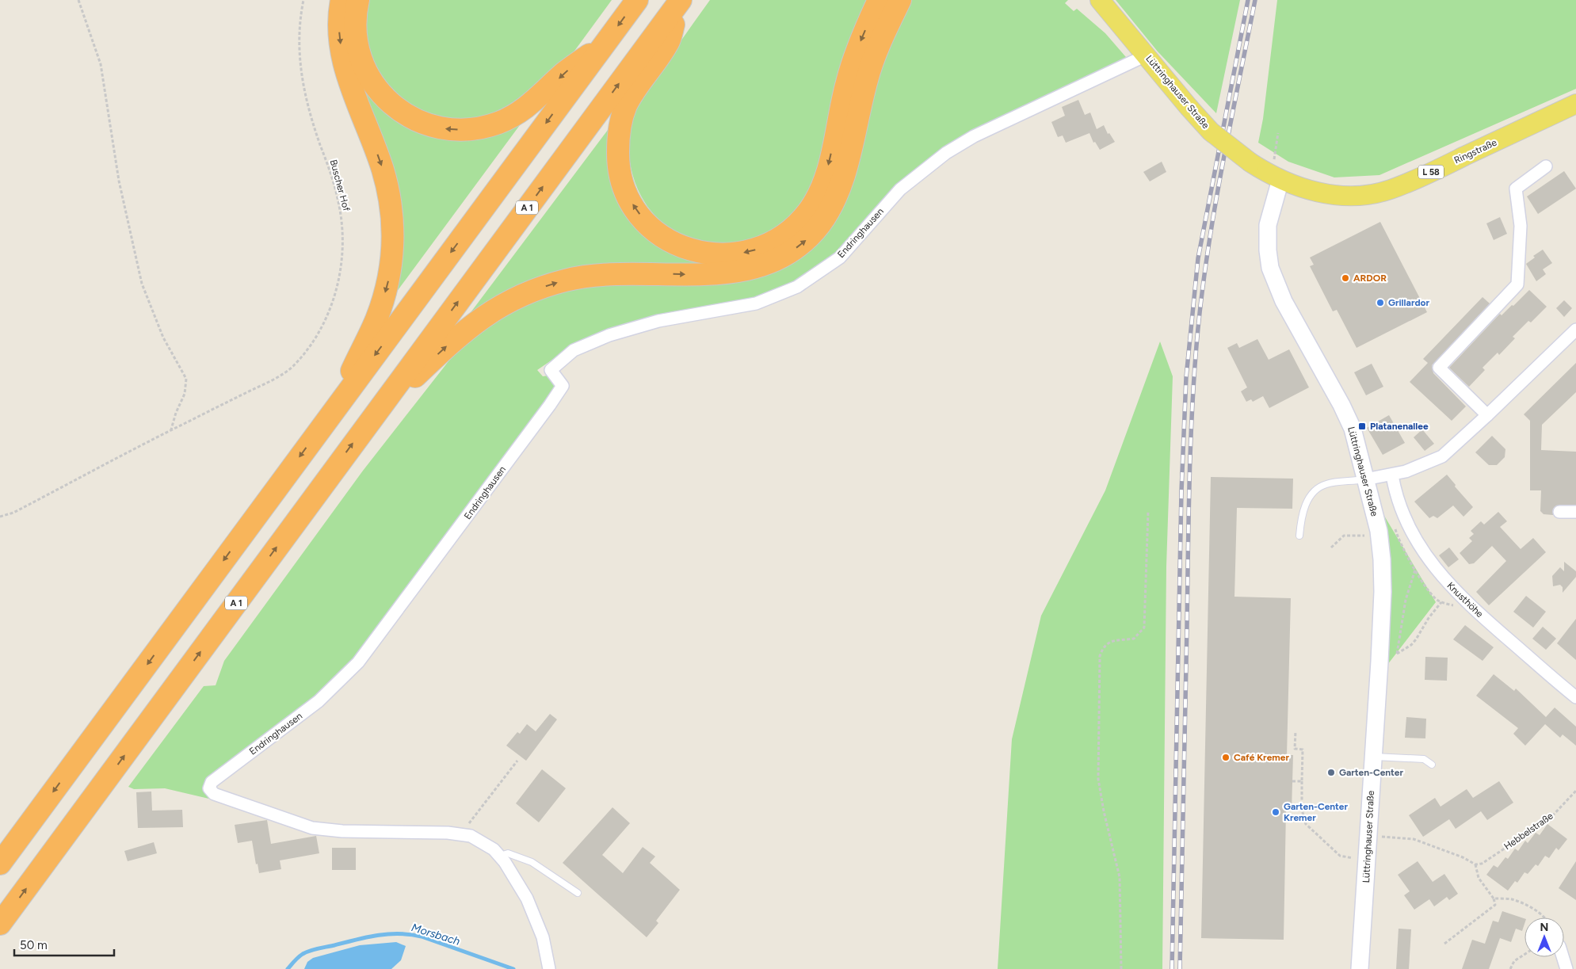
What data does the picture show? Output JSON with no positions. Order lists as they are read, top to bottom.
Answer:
{
  "streets": {
    "highway": ["A 1"],
    "main road": ["Lüttringhauser Straße", "Ringstraße", "L 58"],
    "street": ["Endringhausen", "Knusthöhe"],
    "path": ["Buscher Hof", "Hebbelstraße"]
  },
  "crossings": [
    ["Lüttringhauser Straße", "Ringstraße"],
    ["Lüttringhauser Straße", "Endringhausen"]
  ],
  "water": ["Morsbach"],
  "places": {
    "other": [
      "ARDOR",
      "Grillardor",
      "Café Kremer",
      "Garten-Center",
      "Garten-Center Kremer"
    ],
    "transit": ["Platanenallee"]
  },
  "scale_bar": "50 m",
  "north": "top"
}
